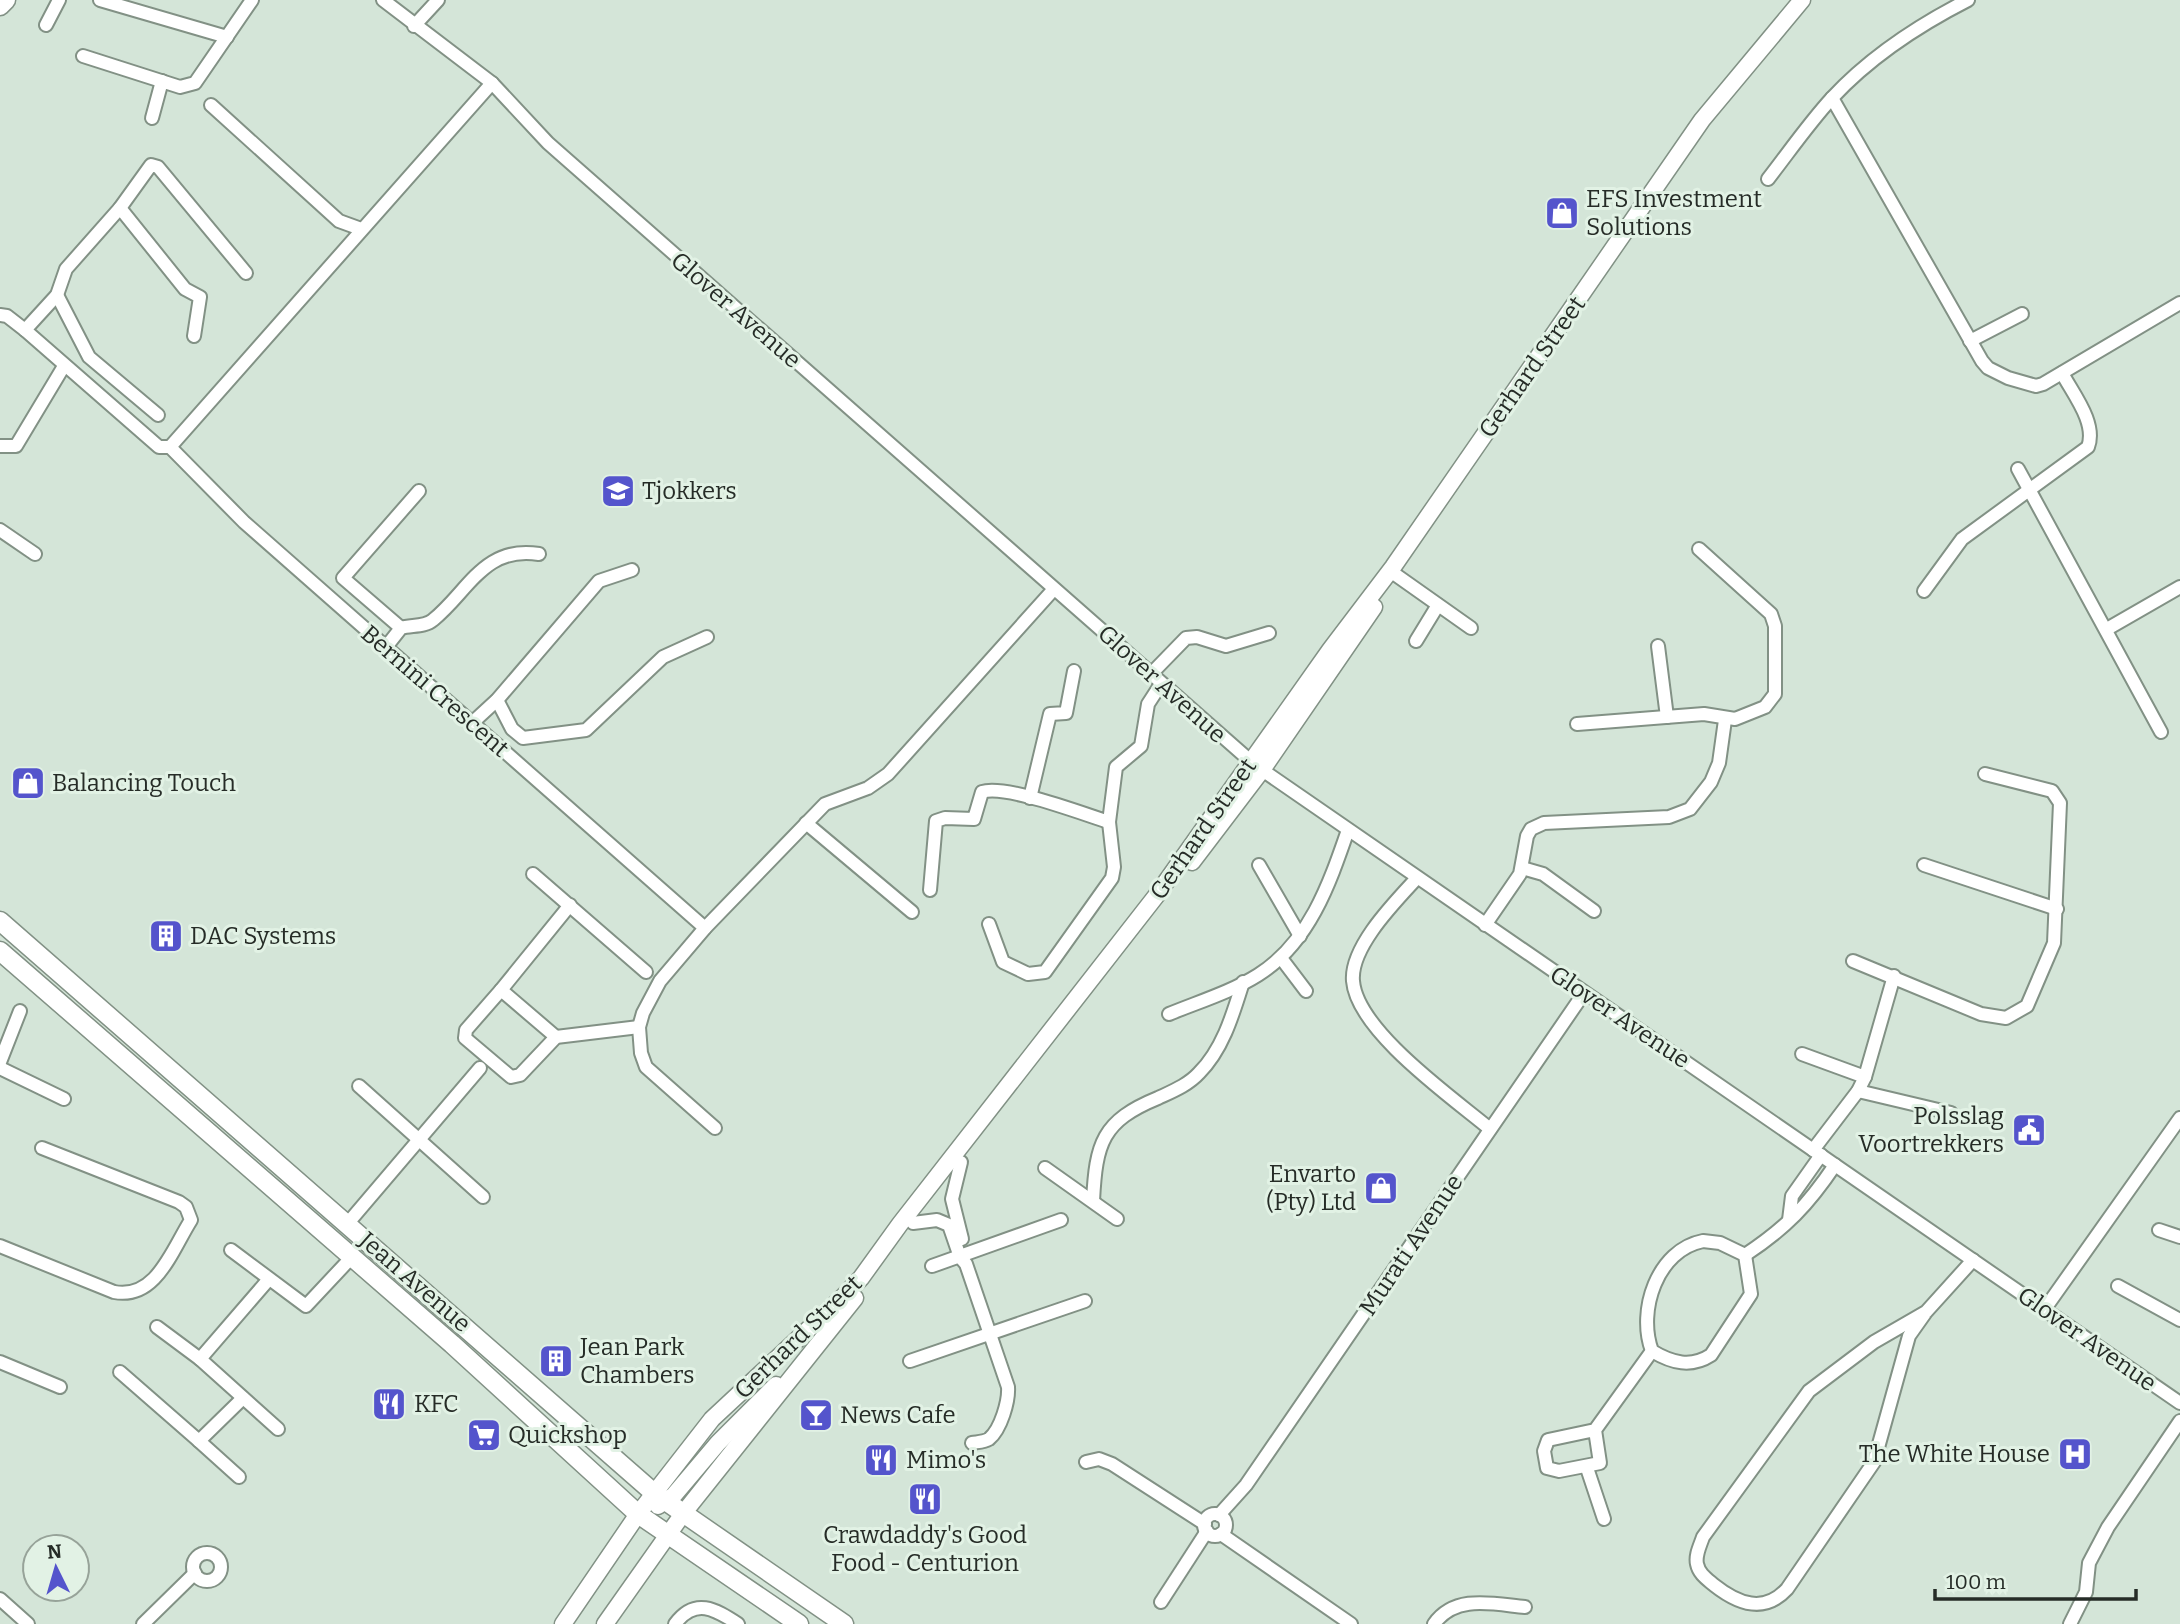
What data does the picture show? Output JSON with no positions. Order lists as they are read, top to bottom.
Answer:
{
  "streets": {
    "main road": ["Jean Avenue"],
    "street": [
      "Glover Avenue",
      "Gerhard Street",
      "Bernini Crescent",
      "Murati Avenue"
    ]
  },
  "crossings": [
    ["Glover Avenue", "Gerhard Street"],
    ["Glover Avenue", "Murati Avenue"],
    ["Gerhard Street", "Jean Avenue"]
  ],
  "places": {
    "shop": ["EFS Investment Solutions", "Balancing Touch", "Envarto (Pty) Ltd"],
    "school or university": ["Tjokkers"],
    "building": ["DAC Systems", "Jean Park Chambers"],
    "public building": ["Polsslag Voortrekkers"],
    "restaurant": ["KFC", "Mimo's", "Crawdaddy's Good Food - Centurion"],
    "bar": ["News Cafe"],
    "supermarket": ["Quickshop"],
    "hospital": ["The White House"]
  },
  "scale_bar": "100 m",
  "north": "top"
}
